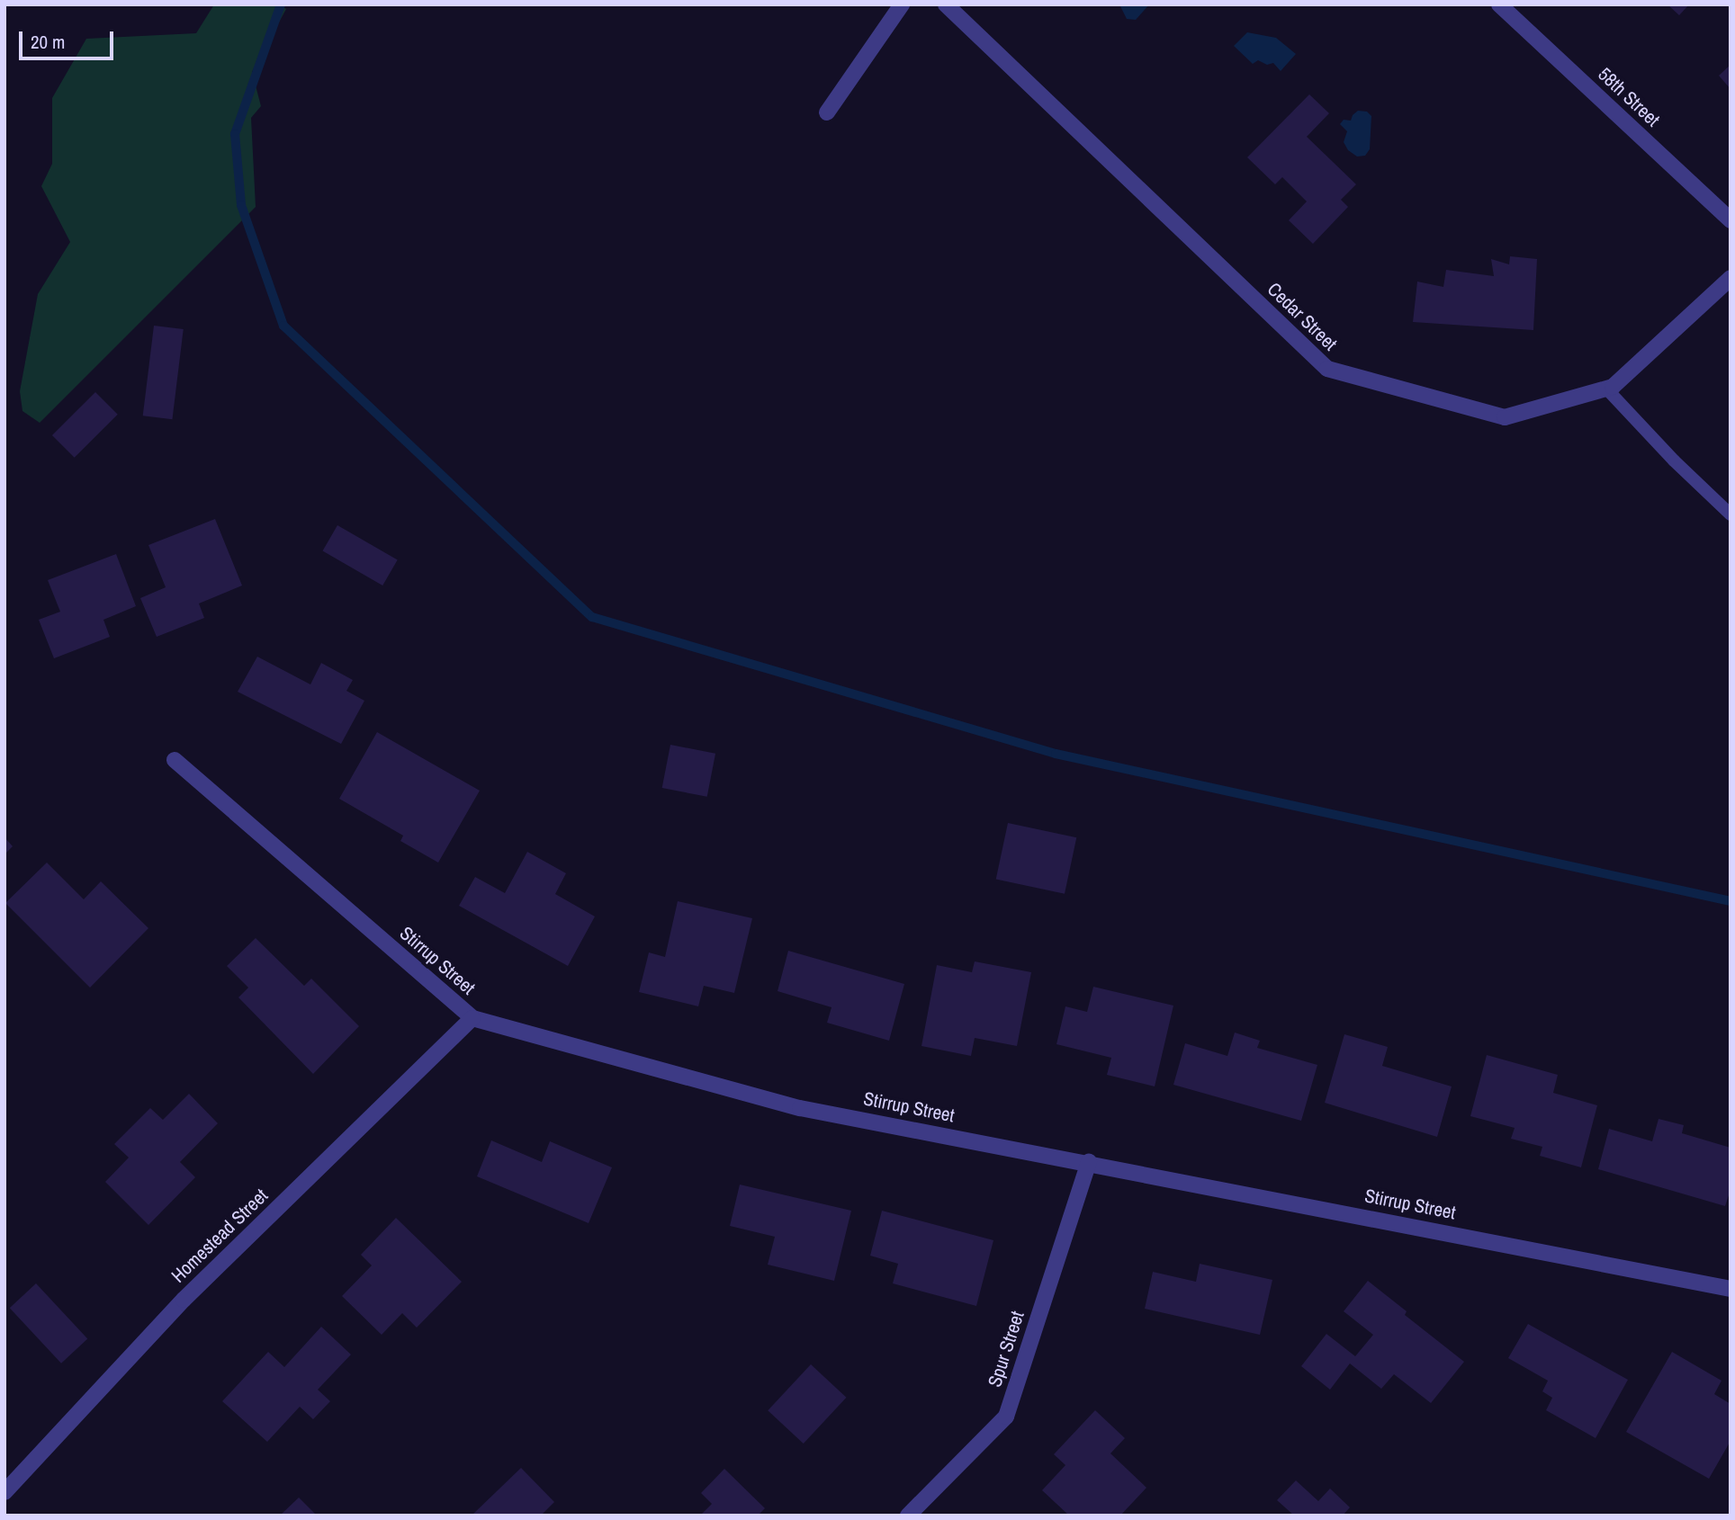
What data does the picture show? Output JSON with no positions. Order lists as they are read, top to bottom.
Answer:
{
  "streets": {
    "street": [
      "58th Street",
      "Cedar Street",
      "Stirrup Street",
      "Homestead Street",
      "Spur Street"
    ]
  },
  "crossings": [
    ["Stirrup Street", "Homestead Street"],
    ["Stirrup Street", "Spur Street"]
  ],
  "scale_bar": "20 m"
}
